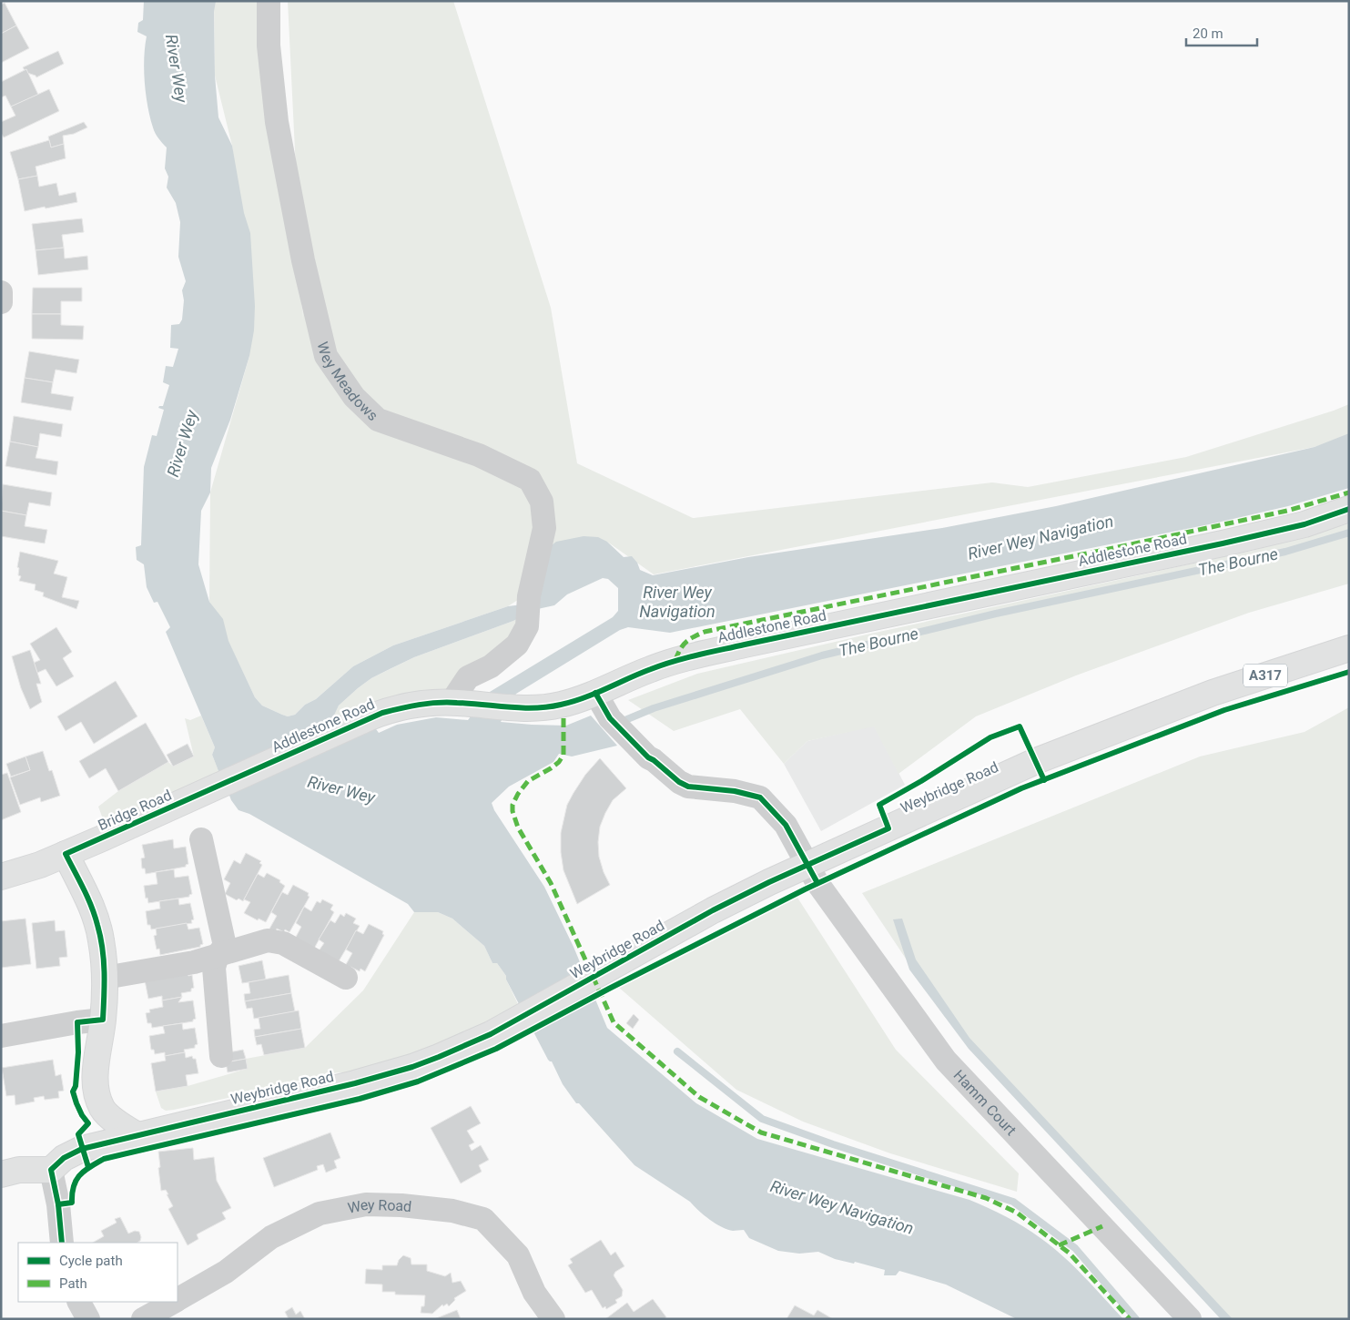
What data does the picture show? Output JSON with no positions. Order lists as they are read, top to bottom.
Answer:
{
  "streets": {
    "street": [
      "Wey Meadows",
      "Addlestone Road",
      "A317",
      "Weybridge Road",
      "Bridge Road",
      "Hamm Court",
      "Wey Road"
    ]
  },
  "crossings": [
    ["Wey Meadows", "Addlestone Road"],
    ["Addlestone Road", "Bridge Road"],
    ["Addlestone Road", "Hamm Court"],
    ["Weybridge Road", "Hamm Court"]
  ],
  "water": ["River Wey", "River Wey Navigation", "The Bourne"],
  "legend": ["Cycle path", "Path"],
  "scale_bar": "20 m"
}
